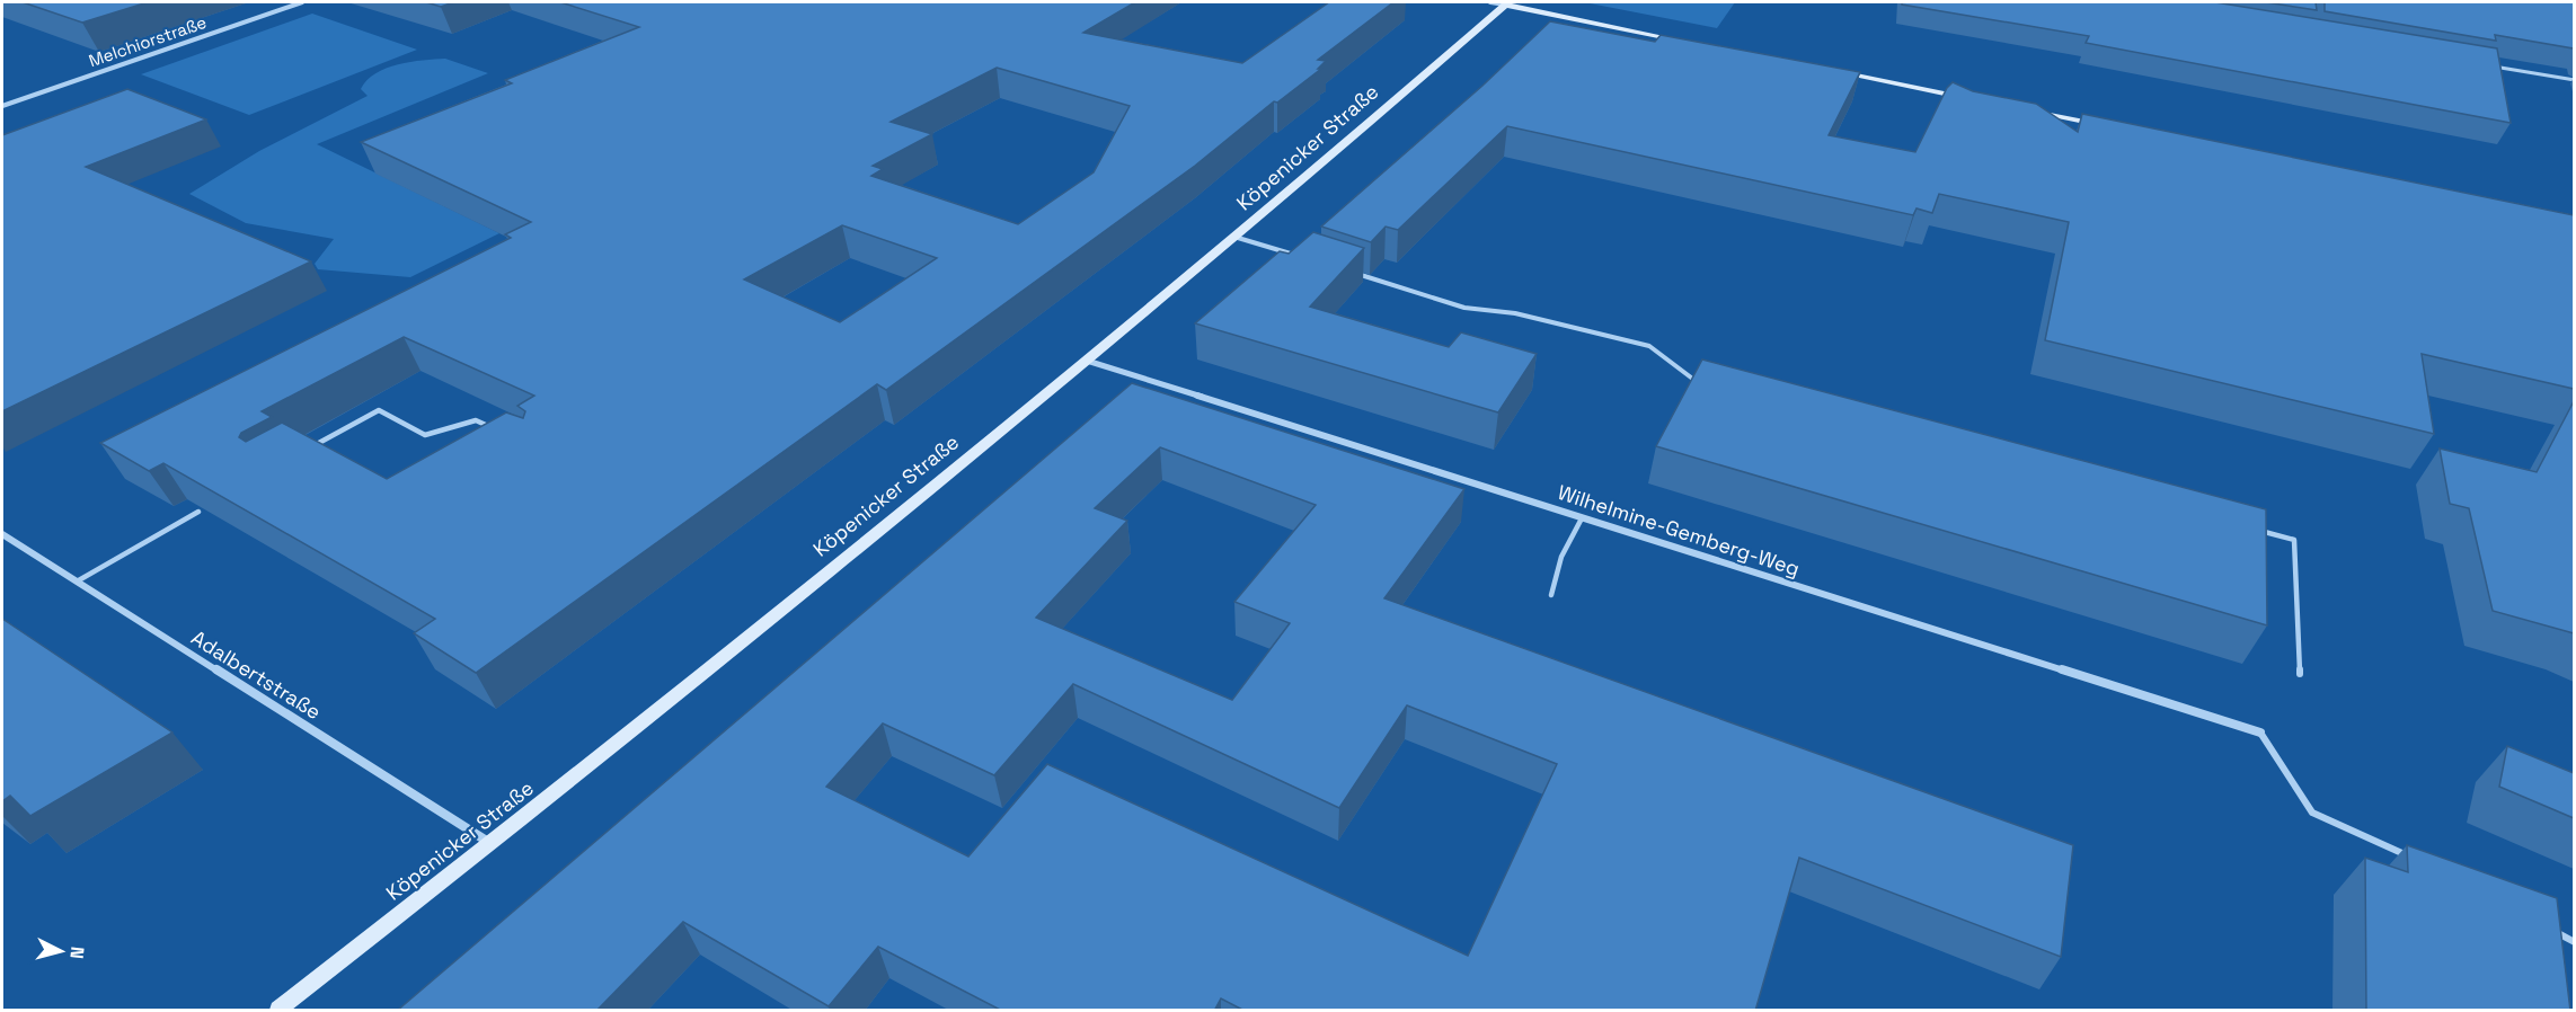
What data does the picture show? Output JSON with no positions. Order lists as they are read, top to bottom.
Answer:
{
  "streets": {
    "main road": ["Köpenicker Straße"],
    "street": ["Melchiorstraße", "Wilhelmine-Gemberg-Weg", "Adalbertstraße"]
  },
  "crossings": [
    ["Köpenicker Straße", "Wilhelmine-Gemberg-Weg"],
    ["Köpenicker Straße", "Adalbertstraße"]
  ],
  "north": "right"
}
